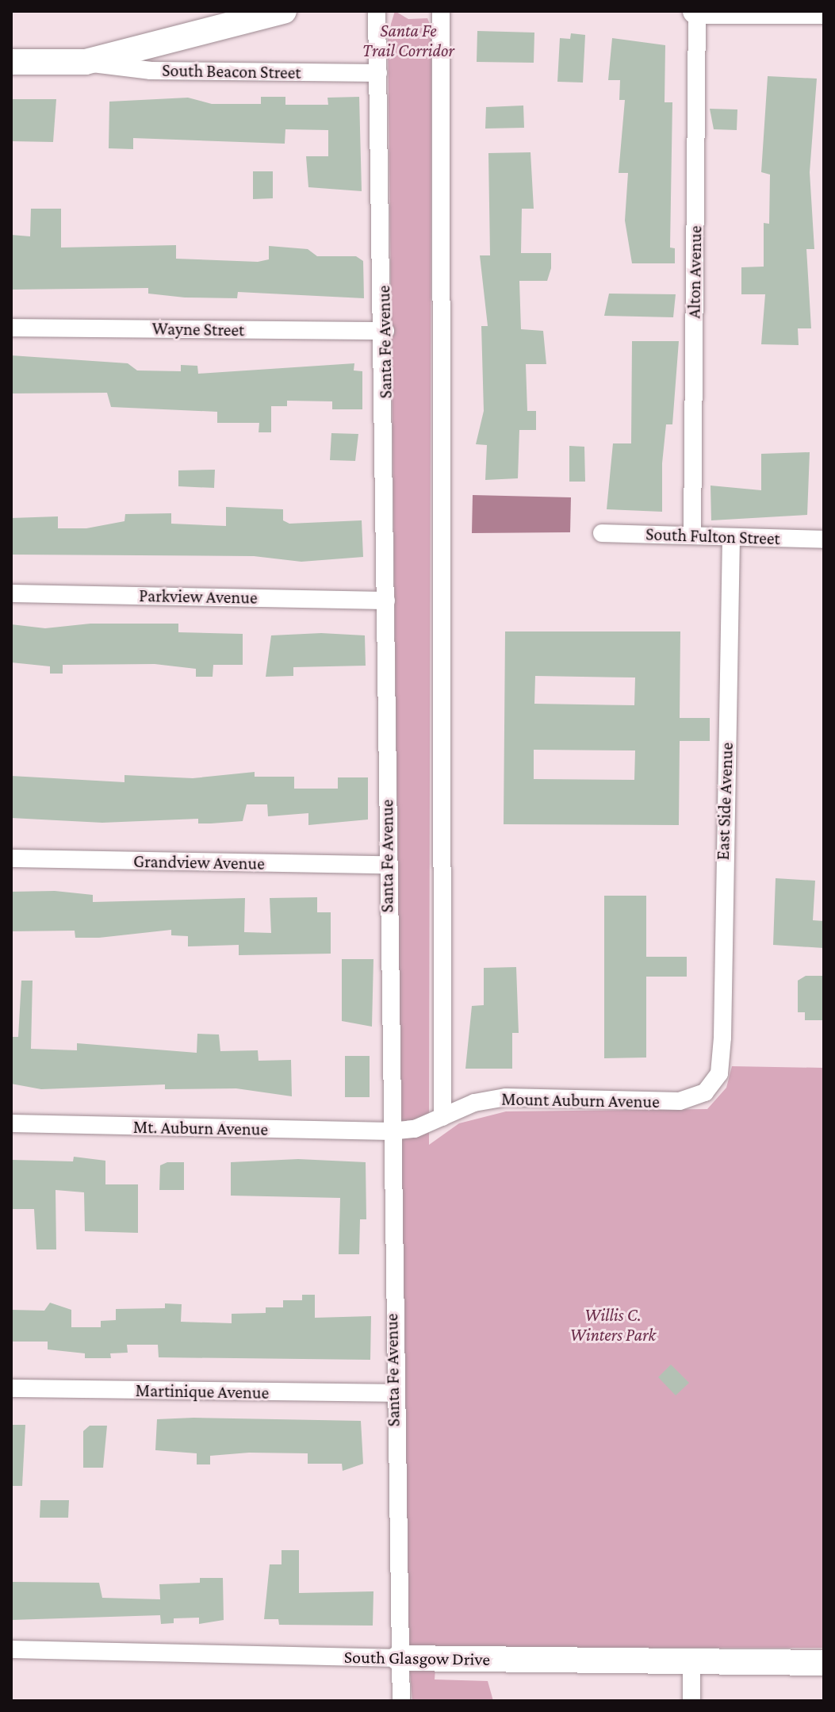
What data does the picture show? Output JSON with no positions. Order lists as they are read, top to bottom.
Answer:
{
  "streets": {
    "street": [
      "South Beacon Street",
      "Alton Avenue",
      "Wayne Street",
      "Santa Fe Avenue",
      "South Fulton Street",
      "Parkview Avenue",
      "East Side Avenue",
      "Grandview Avenue",
      "Mount Auburn Avenue",
      "Mt. Auburn Avenue",
      "Martinique Avenue",
      "South Glasgow Drive"
    ]
  },
  "crossings": [
    ["South Beacon Street", "Santa Fe Avenue"],
    ["Alton Avenue", "South Fulton Street"],
    ["Wayne Street", "Santa Fe Avenue"],
    ["Santa Fe Avenue", "Parkview Avenue"],
    ["Santa Fe Avenue", "Grandview Avenue"],
    ["Santa Fe Avenue", "Mount Auburn Avenue"],
    ["Santa Fe Avenue", "Mt. Auburn Avenue"],
    ["Santa Fe Avenue", "Martinique Avenue"],
    ["Santa Fe Avenue", "South Glasgow Drive"],
    ["South Fulton Street", "East Side Avenue"],
    ["East Side Avenue", "Mount Auburn Avenue"],
    ["Mount Auburn Avenue", "Mt. Auburn Avenue"]
  ],
  "parks": ["Santa Fe Trail Corridor", "Willis C. Winters Park"]
}
